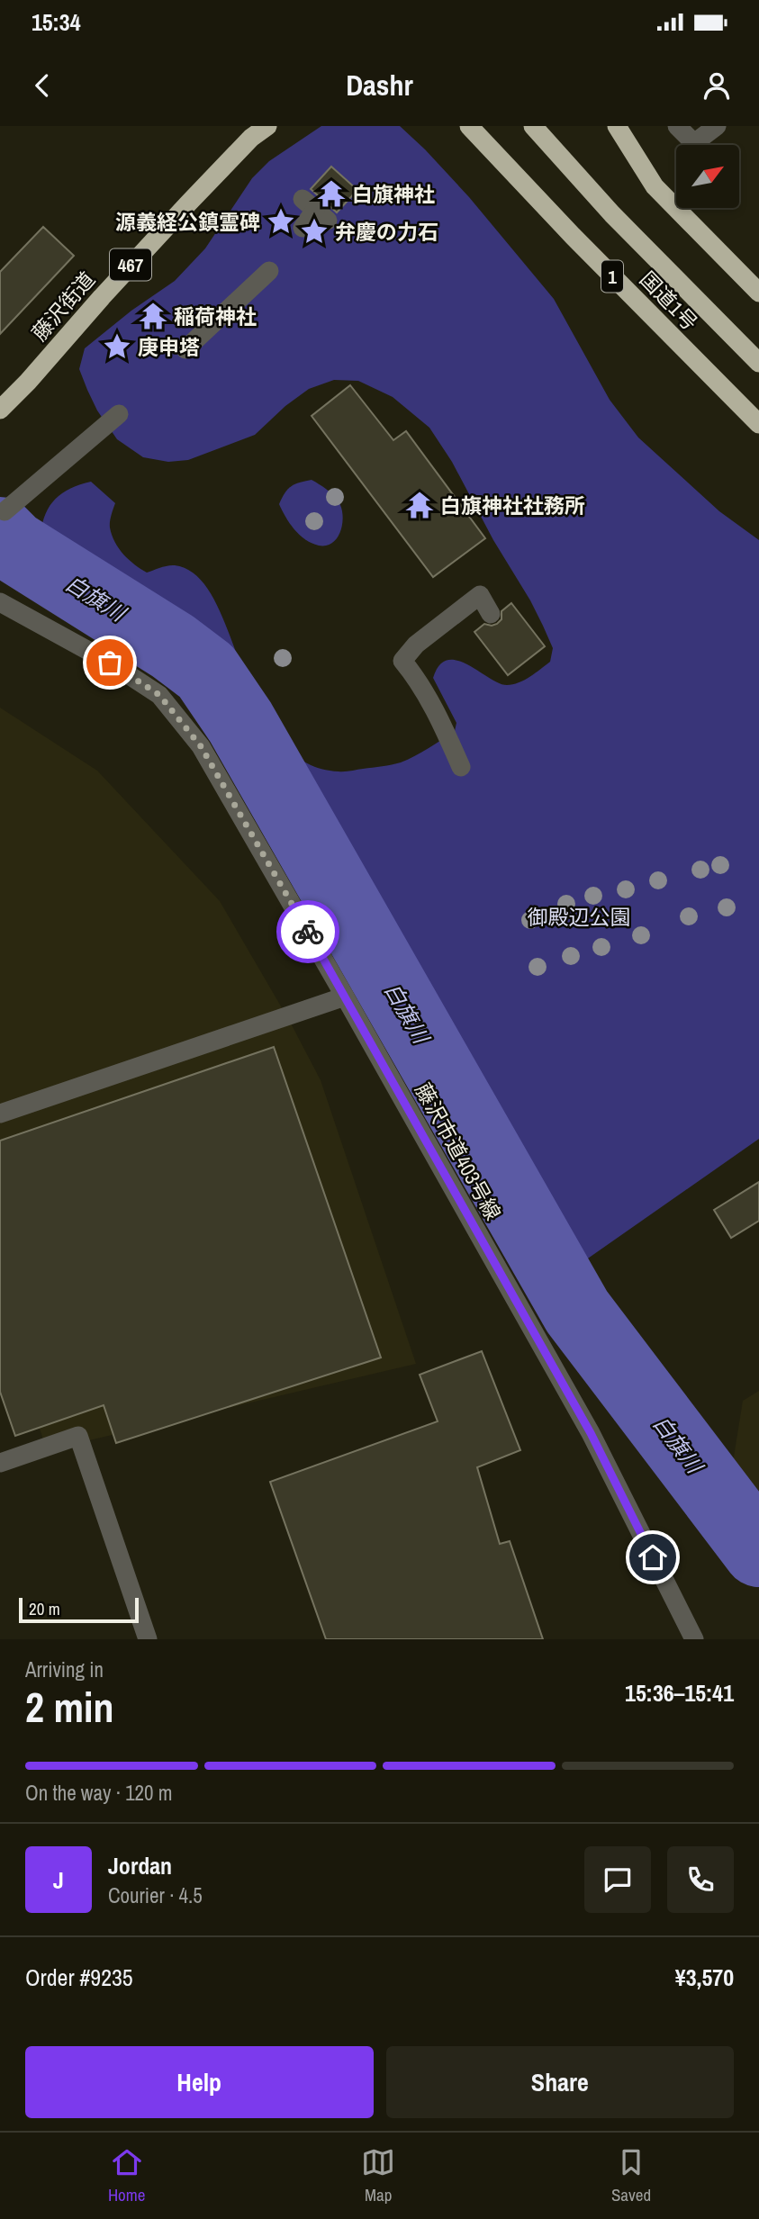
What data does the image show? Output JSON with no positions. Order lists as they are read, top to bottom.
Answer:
{
  "streets": {
    "highway": [
      "467",
      "1",
      "国道1号",
      "藤沢街道"
    ],
    "street": ["藤沢市道403号線"]
  },
  "water": ["白旗川"],
  "parks": ["御殿辺公園"],
  "places": {
    "temple": ["白旗神社", "稲荷神社", "白旗神社社務所"],
    "place": ["源義経公鎮霊碑", "弁慶の力石", "庚申塔"]
  },
  "scale_bar": "20 m",
  "north": "top right",
  "page": {
    "status": "15:34",
    "header": "Dashr",
    "scale": "20 m",
    "heading": ["2 min", "Arriving in", "15:36–15:41"],
    "panel": [
      "Jordan",
      "Courier · 4.5",
      "Order #9235",
      "¥3,570"
    ],
    "bar": "On the way · 120 m",
    "round": "J",
    "buttons": ["Help", "Share"],
    "tabs": ["Home", "Map", "Saved"]
  }
}
